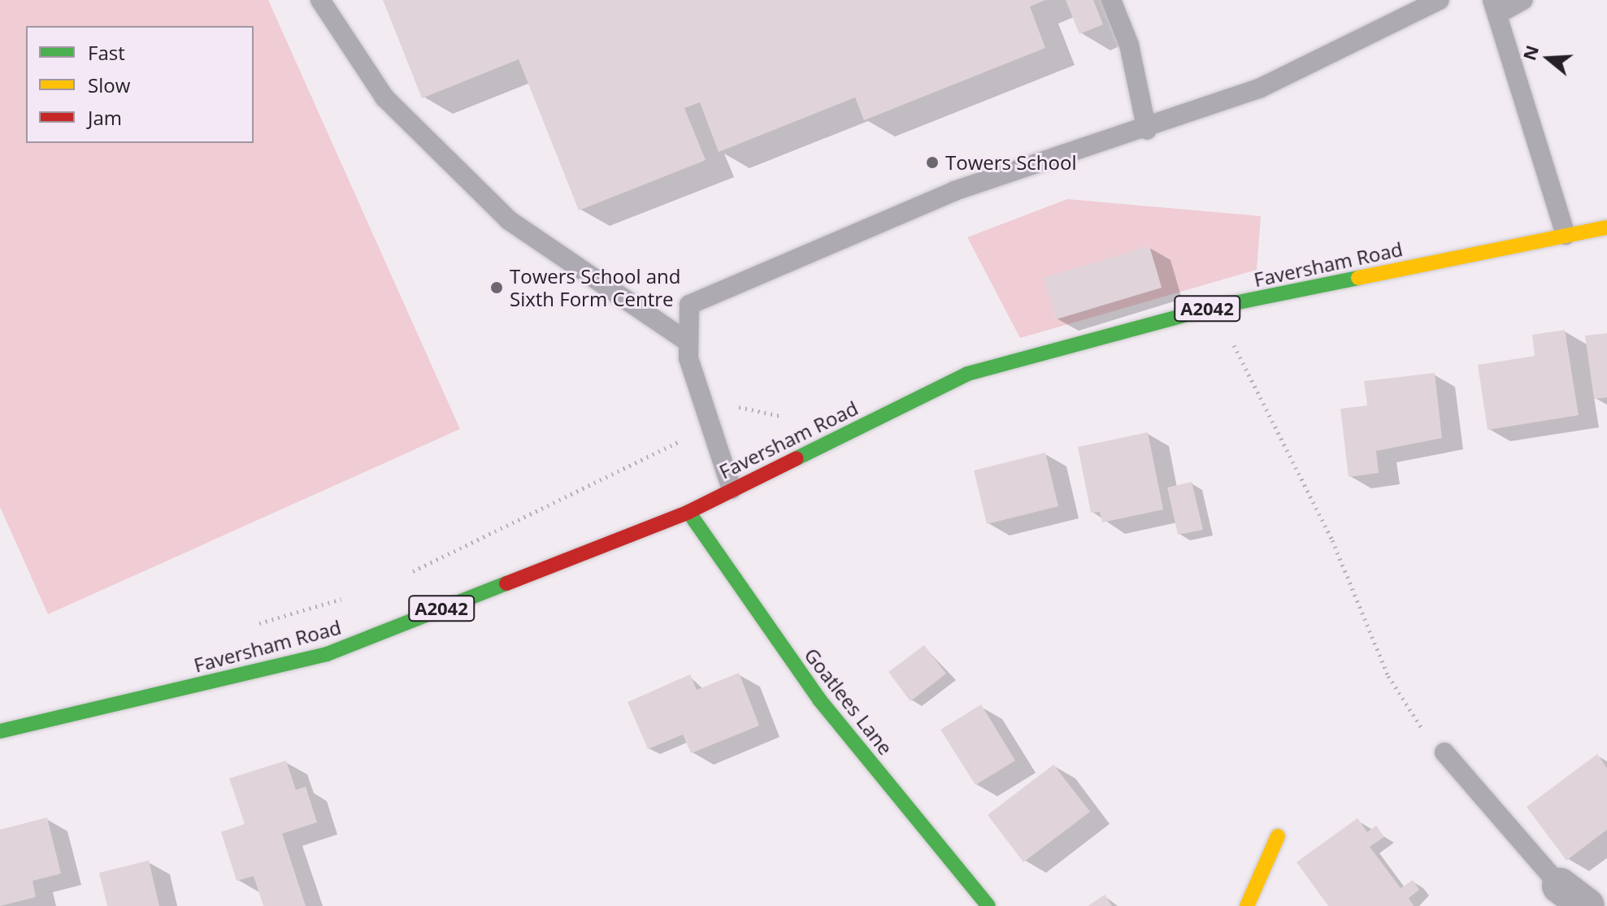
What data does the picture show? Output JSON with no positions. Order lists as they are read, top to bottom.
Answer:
{
  "streets": {
    "main road": ["Faversham Road", "A2042", "Goatlees Lane"]
  },
  "crossings": [
    ["Faversham Road", "Goatlees Lane"]
  ],
  "places": ["Towers School", "Towers School and Sixth Form Centre"],
  "legend": ["Fast", "Slow", "Jam"],
  "north": "left"
}
